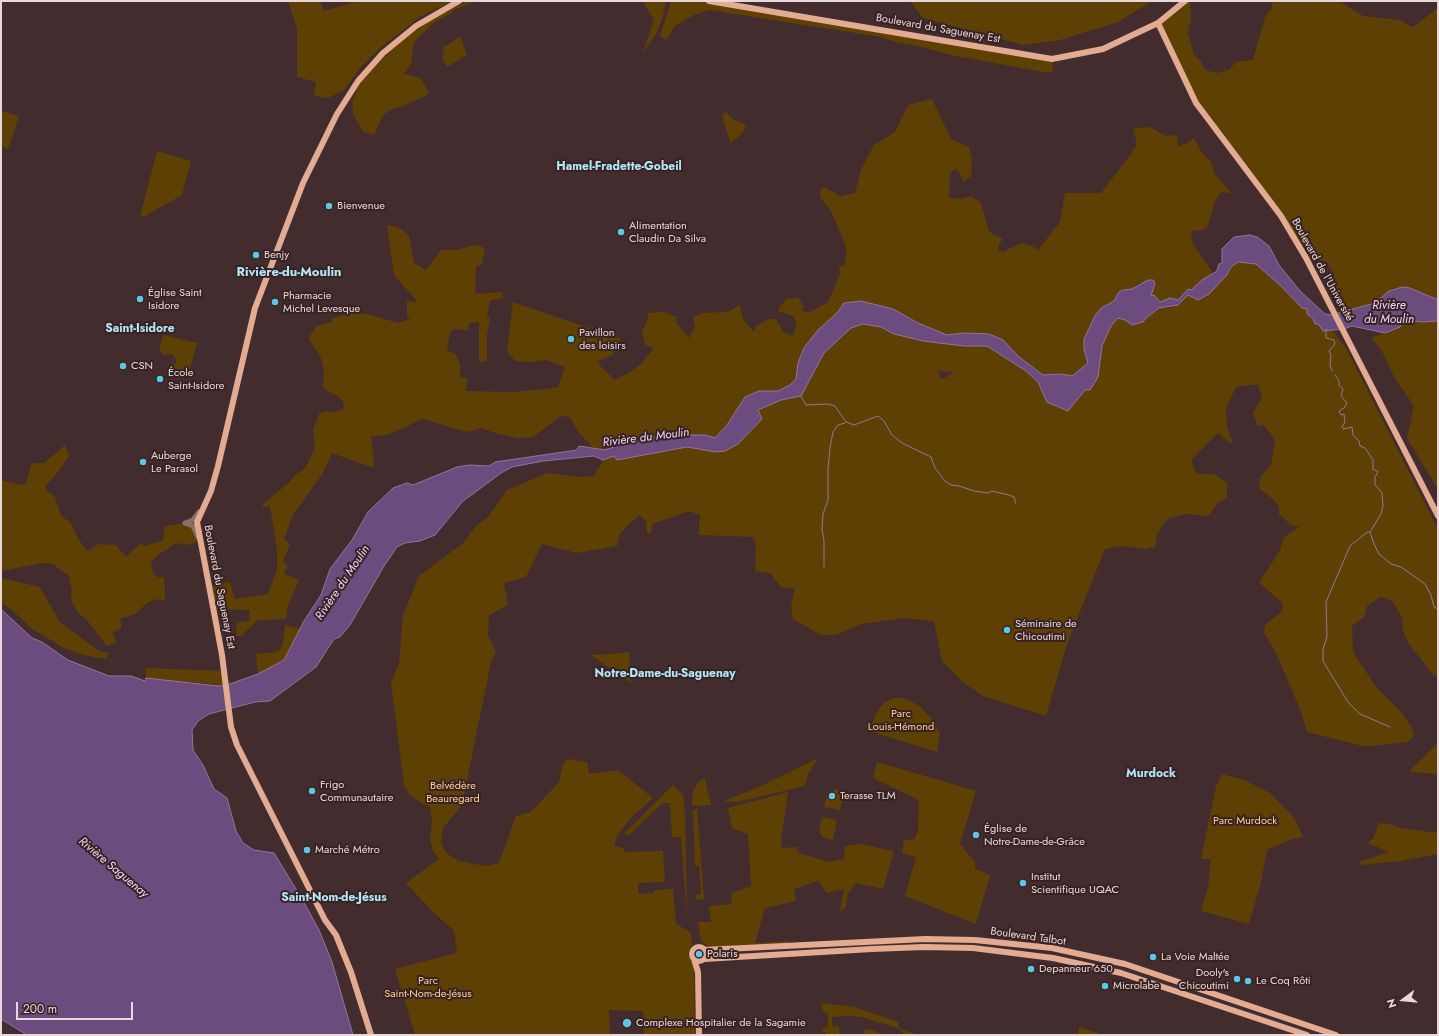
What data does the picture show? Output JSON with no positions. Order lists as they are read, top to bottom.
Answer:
{
  "streets": {
    "main road": ["Boulevard du Saguenay Est", "Boulevard de l'Université", "Boulevard Talbot"]
  },
  "crossings": [
    ["Boulevard du Saguenay Est", "Boulevard de l'Université"]
  ],
  "districts": [
    "Hamel-Fradette-Gobeil",
    "Rivière-du-Moulin",
    "Saint-Isidore",
    "Notre-Dame-du-Saguenay",
    "Murdock",
    "Saint-Nom-de-Jésus"
  ],
  "water": ["Rivière du Moulin", "Rivière Saguenay"],
  "parks": [
    "Parc Louis-Hémond",
    "Belvédère Beauregard",
    "Parc Murdock",
    "Parc Saint-Nom-de-Jésus"
  ],
  "places": [
    "Bienvenue",
    "Alimentation Claudin Da Silva",
    "Benjy",
    "Église Saint Isidore",
    "Pharmacie Michel Levesque",
    "Pavillon des loisirs",
    "CSN",
    "École Saint-Isidore",
    "Auberge Le Parasol",
    "Séminaire de Chicoutimi",
    "Frigo Communautaire",
    "Terasse TLM",
    "Église de Notre-Dame-de-Grâce",
    "Marché Métro",
    "Institut Scientifique UQAC",
    "Polaris",
    "La Voie Maltée",
    "Depanneur 650",
    "Dooly's Chicoutimi",
    "Le Coq Rôti",
    "Microlabe",
    "Complexe Hospitalier de la Sagamie"
  ],
  "scale_bar": "200 m",
  "north": "left"
}
